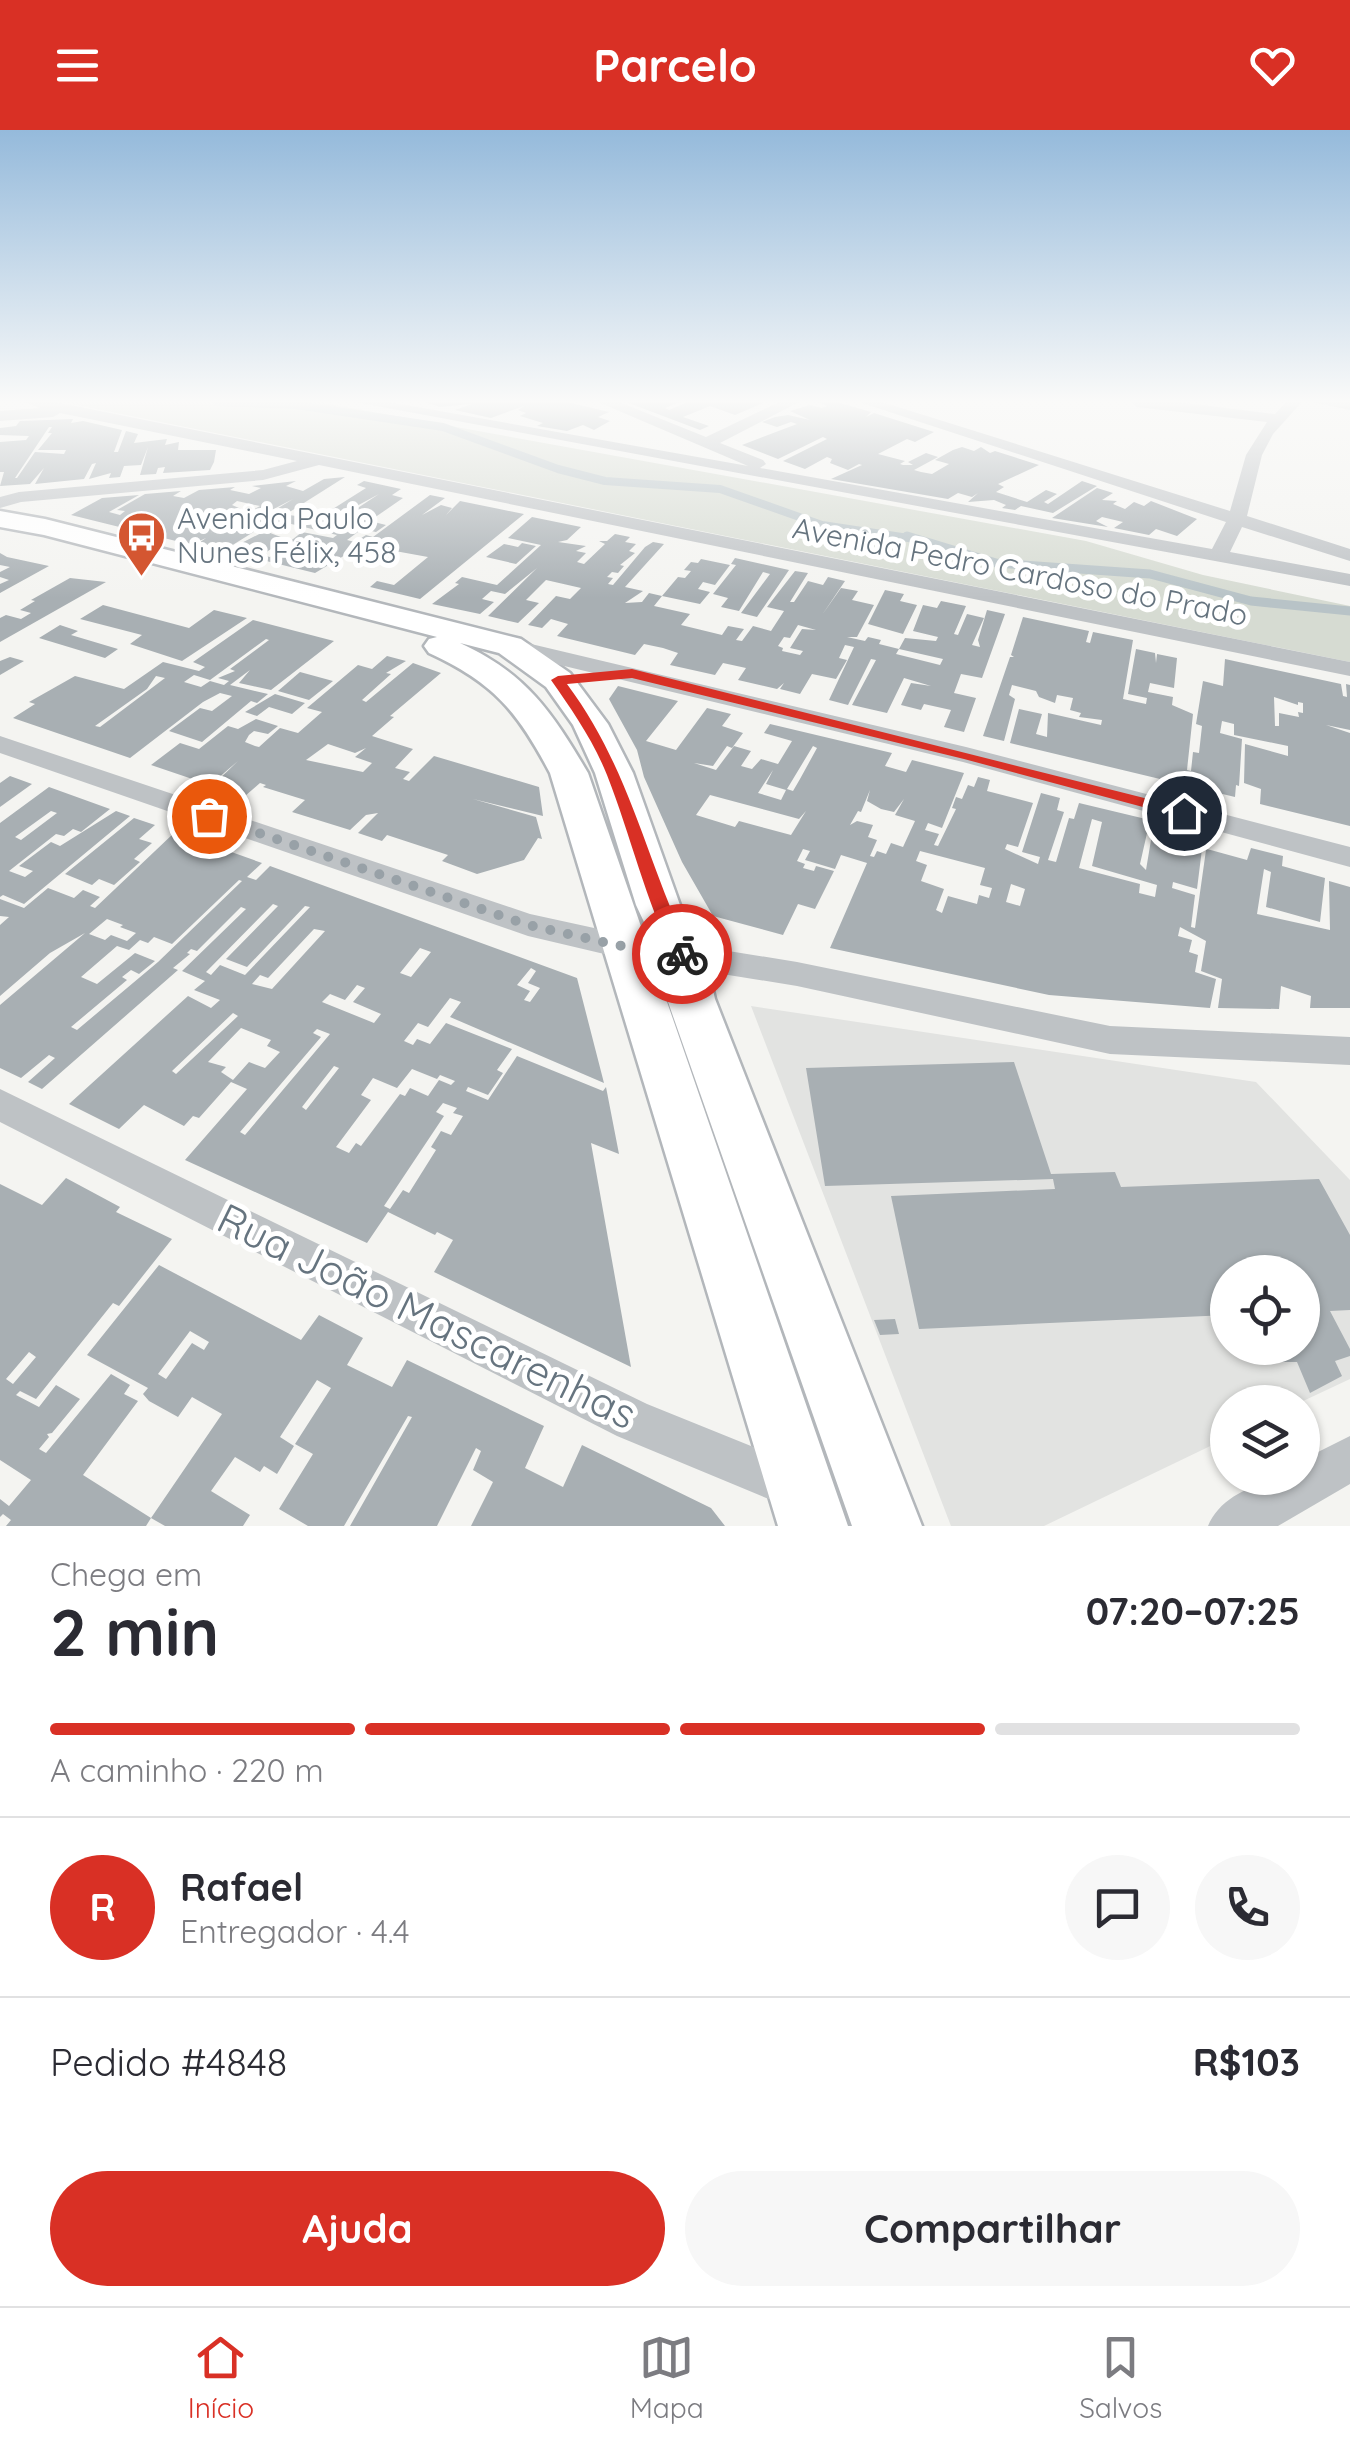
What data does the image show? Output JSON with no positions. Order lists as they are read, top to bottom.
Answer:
{
  "streets": {
    "street": ["Avenida Pedro Cardoso do Prado", "Rua João Mascarenhas"]
  },
  "places": {
    "bus stop": ["Avenida Paulo Nunes Félix, 458"]
  },
  "page": {
    "header": "Parcelo",
    "heading": ["2 min", "Chega em", "07:20–07:25"],
    "panel": [
      "Rafael",
      "Entregador · 4.4",
      "Pedido #4848",
      "R$103"
    ],
    "bar": "A caminho · 220 m",
    "round": "R",
    "buttons": ["Ajuda", "Compartilhar"],
    "tabs": ["Início", "Mapa", "Salvos"]
  }
}
